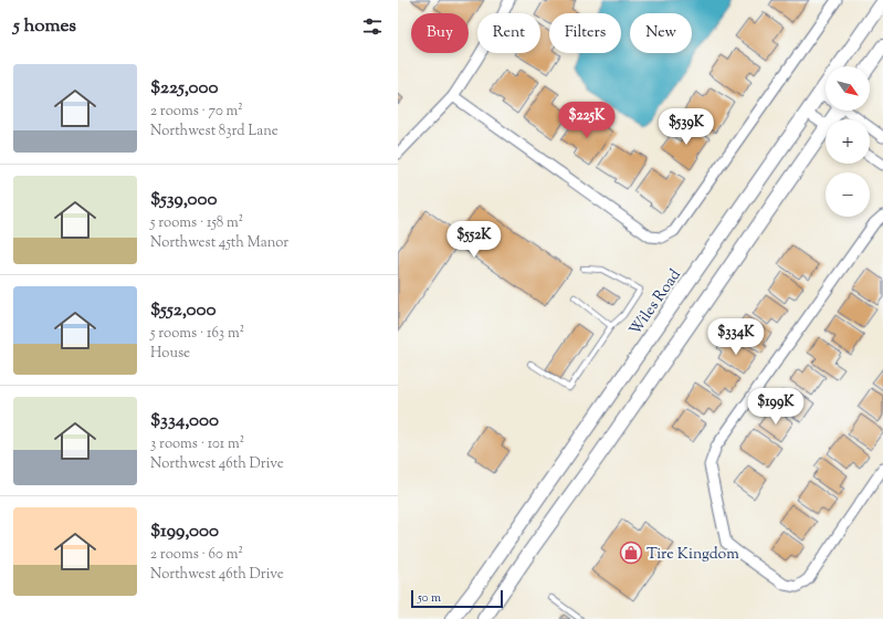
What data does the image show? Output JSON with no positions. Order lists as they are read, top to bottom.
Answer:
{
  "streets": {
    "main road": ["Wiles Road"]
  },
  "places": {
    "shop": ["Tire Kingdom"]
  },
  "scale_bar": "50 m",
  "north": "bottom right",
  "page": {
    "heading": "5 homes",
    "chip": [
      "Buy",
      "Rent",
      "Filters",
      "New"
    ],
    "list": [
      {
        "name": "$225,000",
        "note": "2 rooms · 70 m² · Northwest 83rd Lane"
      },
      {
        "name": "$539,000",
        "note": "5 rooms · 158 m² · Northwest 45th Manor"
      },
      {
        "name": "$552,000",
        "note": "5 rooms · 163 m² · House"
      },
      {
        "name": "$334,000",
        "note": "3 rooms · 101 m² · Northwest 46th Drive"
      },
      {
        "name": "$199,000",
        "note": "2 rooms · 60 m² · Northwest 46th Drive"
      }
    ],
    "map_buttons": ["+", "−"],
    "price": [
      "$225K",
      "$539K",
      "$552K",
      "$334K",
      "$199K"
    ],
    "scale": "50 m"
  }
}
